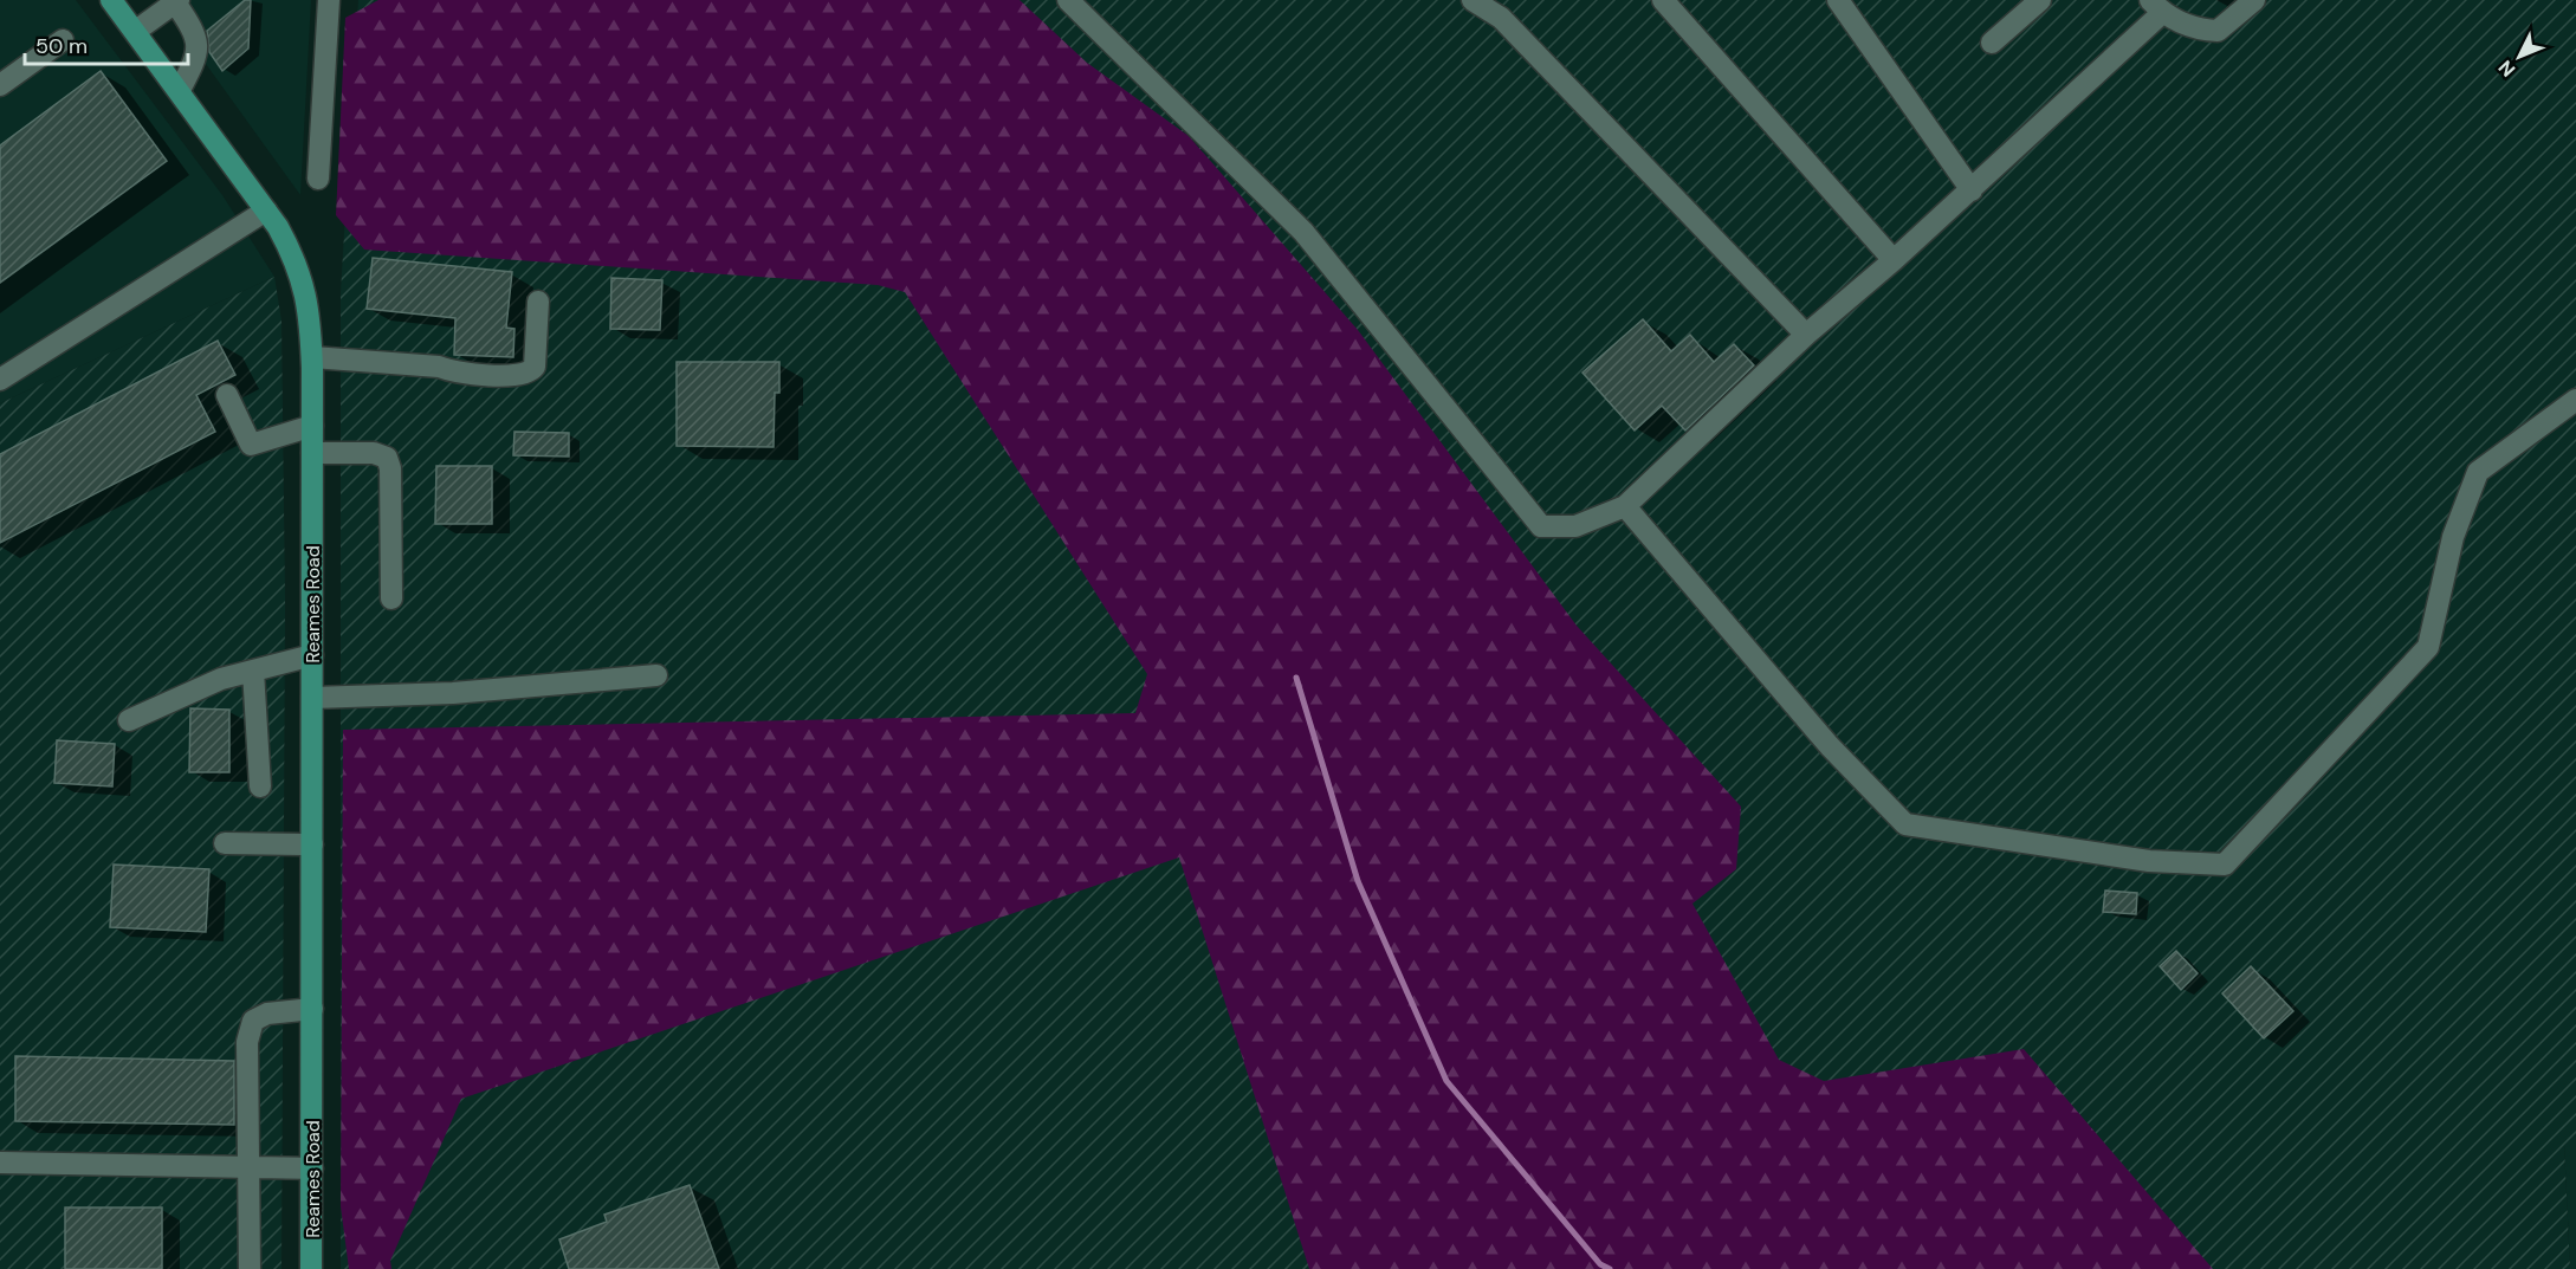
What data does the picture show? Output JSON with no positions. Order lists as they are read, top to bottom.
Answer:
{
  "streets": {
    "main road": ["Reames Road"]
  },
  "scale_bar": "50 m",
  "north": "bottom left"
}
